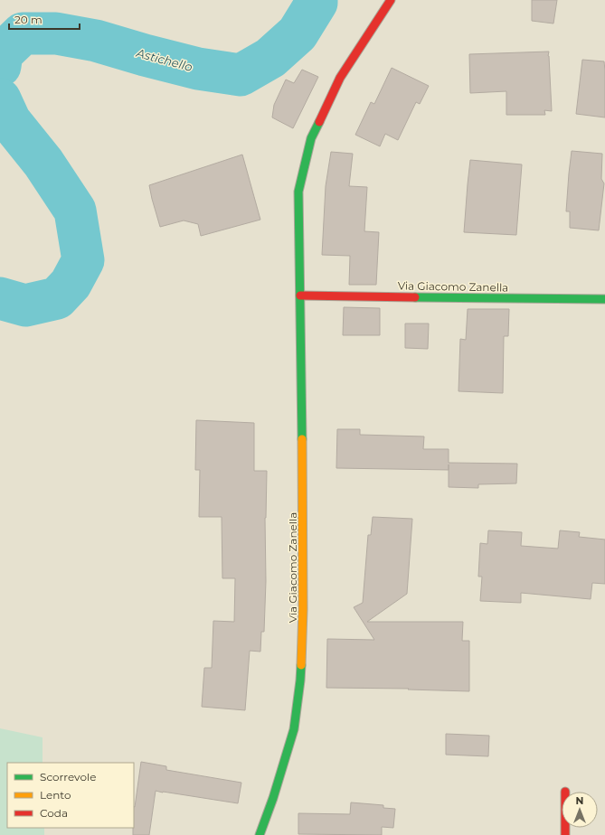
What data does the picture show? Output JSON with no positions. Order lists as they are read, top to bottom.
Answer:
{
  "streets": {
    "street": ["Via Giacomo Zanella"]
  },
  "water": ["Astichello"],
  "legend": ["Scorrevole", "Lento", "Coda"],
  "scale_bar": "20 m",
  "north": "top"
}
